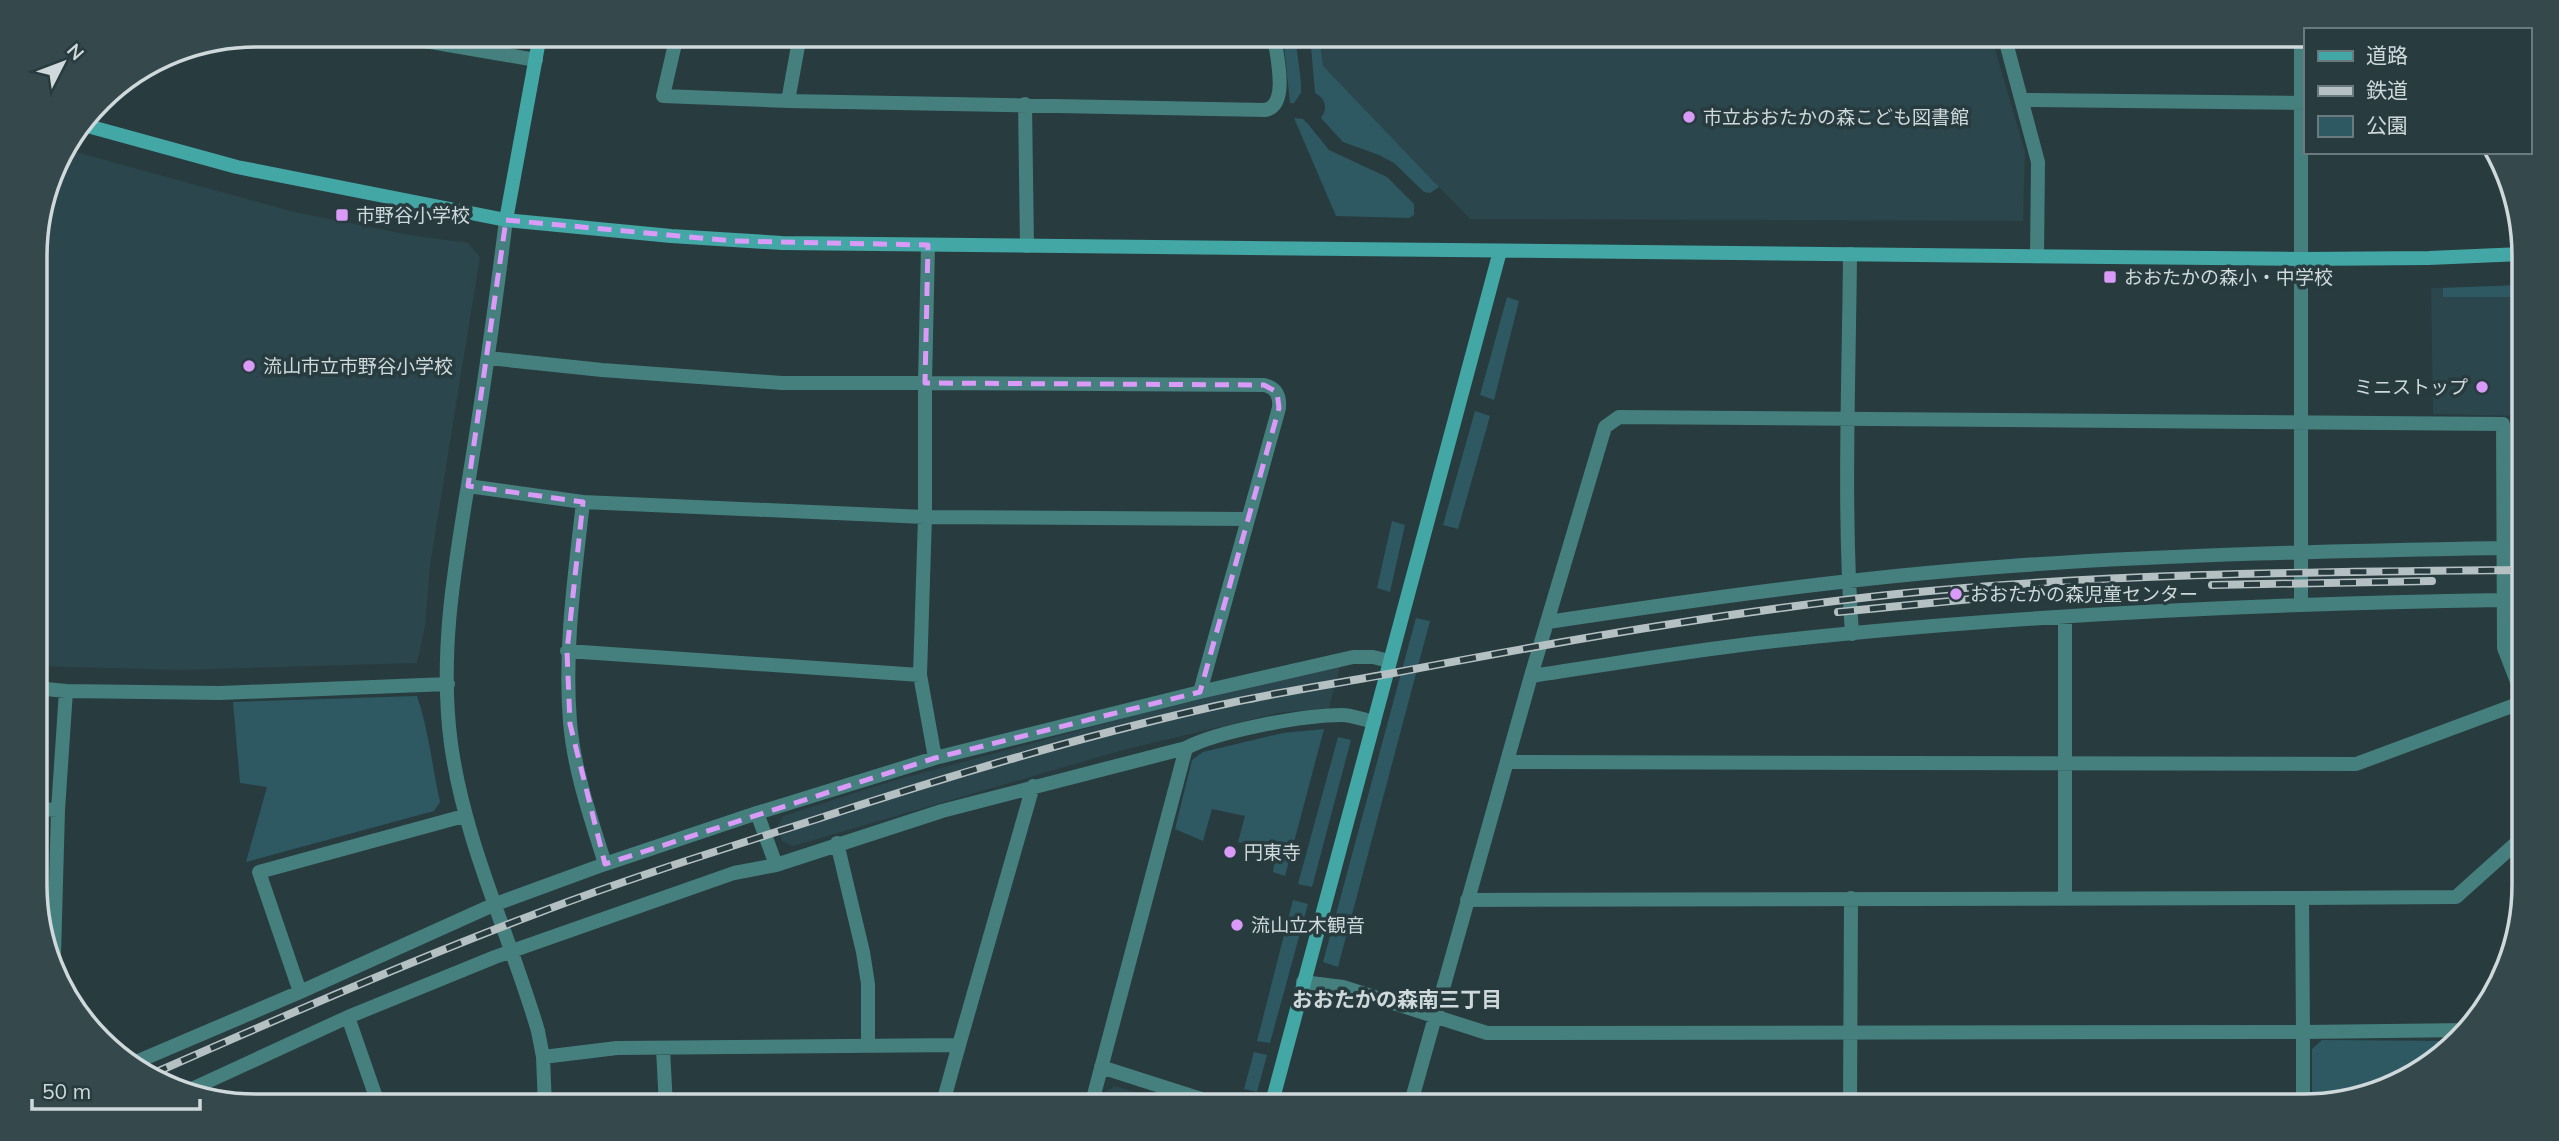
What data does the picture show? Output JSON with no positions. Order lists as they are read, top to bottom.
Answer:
{
  "districts": ["おおたかの森南三丁目"],
  "places": {
    "other": [
      "市立おおたかの森こども図書館",
      "流山市立市野谷小学校",
      "ミニストップ",
      "おおたかの森児童センター",
      "円東寺",
      "流山立木観音"
    ],
    "transit": ["市野谷小学校", "おおたかの森小・中学校"]
  },
  "legend": ["道路", "鉄道", "公園"],
  "scale_bar": "50 m",
  "north": "top right"
}
